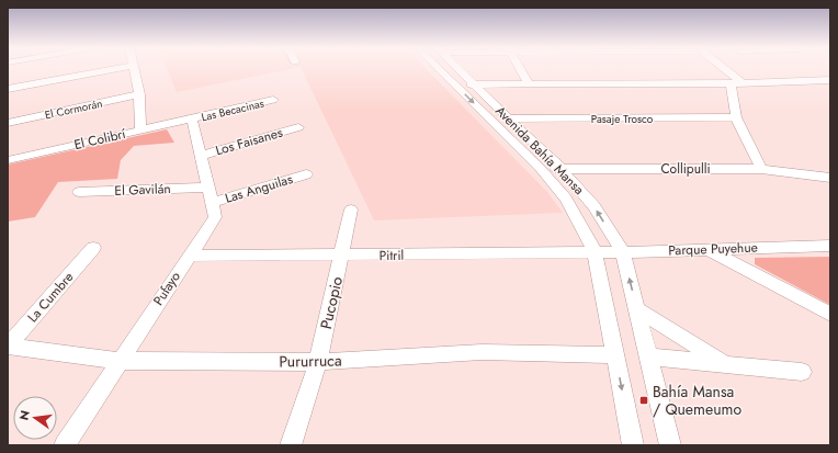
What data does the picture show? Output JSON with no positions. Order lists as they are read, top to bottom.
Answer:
{
  "streets": {
    "street": [
      "El Cormorán",
      "Las Becacinas",
      "Pasaje Trosco",
      "El Colibrí",
      "Los Faisanes",
      "Avenida Bahía Mansa",
      "Collipulli",
      "Las Anguilas",
      "El Gavilán",
      "Parque Puyehue",
      "Pitril",
      "Pufayo",
      "La Cumbre",
      "Pucopio",
      "Pururruca"
    ]
  },
  "crossings": [
    ["Las Becacinas", "El Colibrí"],
    ["Las Becacinas", "Pufayo"],
    ["Pasaje Trosco", "Avenida Bahía Mansa"],
    ["El Colibrí", "Pufayo"],
    ["Los Faisanes", "Pufayo"],
    ["Avenida Bahía Mansa", "Collipulli"],
    ["Avenida Bahía Mansa", "Parque Puyehue"],
    ["Avenida Bahía Mansa", "Pitril"],
    ["Avenida Bahía Mansa", "Pururruca"],
    ["Las Anguilas", "El Gavilán"],
    ["Las Anguilas", "Pufayo"],
    ["El Gavilán", "Pufayo"],
    ["Parque Puyehue", "Pitril"],
    ["Pitril", "Pufayo"],
    ["Pitril", "Pucopio"],
    ["Pufayo", "Pururruca"],
    ["La Cumbre", "Pururruca"],
    ["Pucopio", "Pururruca"]
  ],
  "places": {
    "transit": ["Bahía Mansa / Quemeumo"]
  },
  "north": "left"
}
